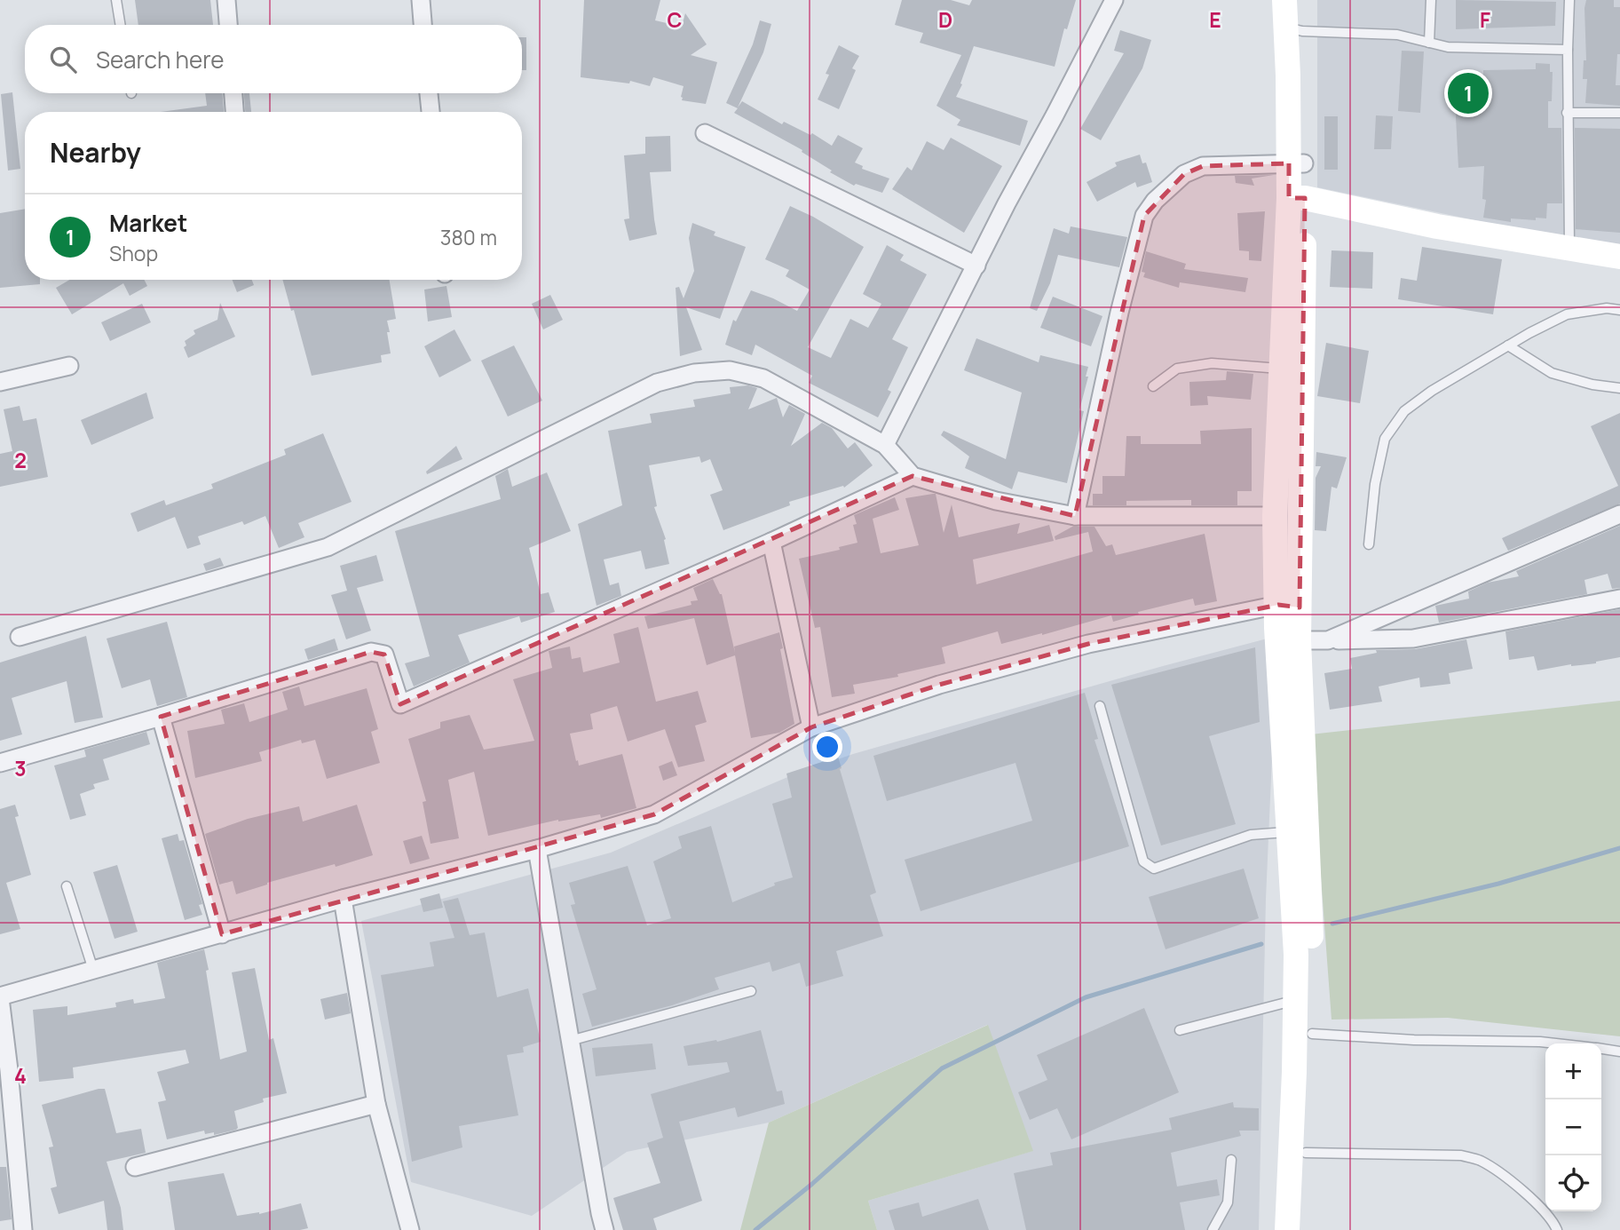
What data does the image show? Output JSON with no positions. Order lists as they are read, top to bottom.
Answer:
{
  "page": {
    "search": "Search here",
    "pins": "1",
    "heading": "Nearby",
    "list": [
      {
        "mark": "1",
        "name": "Market",
        "note": "Shop",
        "value": "380 m"
      }
    ],
    "map_buttons": ["+", "−"]
  },
  "grid": {
    "columns": [
      "C",
      "D",
      "E",
      "F"
    ],
    "rows": ["2", "3", "4"]
  }
}
